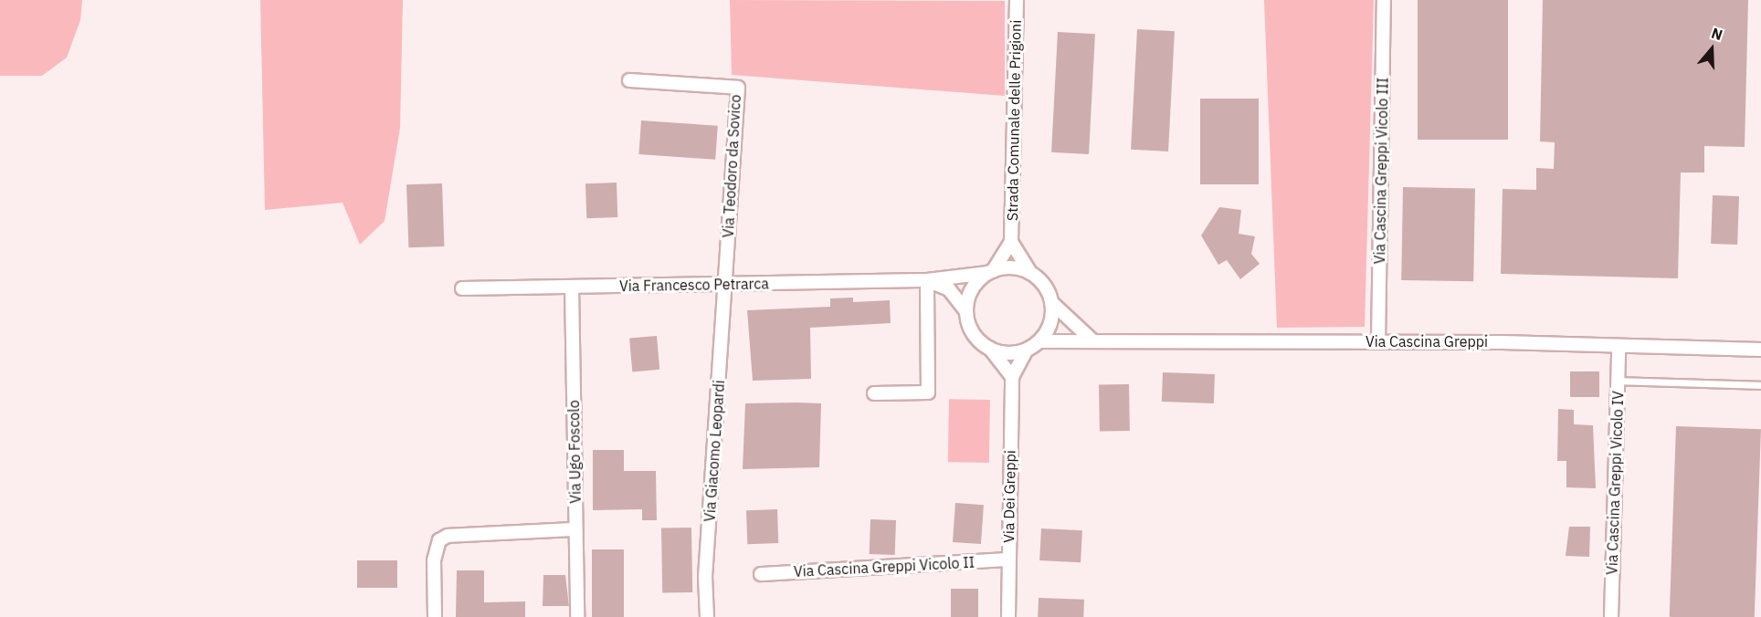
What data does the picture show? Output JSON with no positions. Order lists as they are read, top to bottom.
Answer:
{
  "streets": {
    "street": [
      "Strada Comunale delle Prigioni",
      "Via Teodoro da Sovico",
      "Via Cascina Greppi Vicolo III",
      "Via Francesco Petrarca",
      "Via Cascina Greppi",
      "Via Giacomo Leopardi",
      "Via Ugo Foscolo",
      "Via Cascina Greppi Vicolo IV",
      "Via Dei Greppi",
      "Via Cascina Greppi Vicolo II"
    ]
  },
  "crossings": [
    ["Via Teodoro da Sovico", "Via Francesco Petrarca"],
    ["Via Teodoro da Sovico", "Via Giacomo Leopardi"],
    ["Via Cascina Greppi Vicolo III", "Via Cascina Greppi"],
    ["Via Francesco Petrarca", "Via Cascina Greppi"],
    ["Via Francesco Petrarca", "Via Giacomo Leopardi"],
    ["Via Francesco Petrarca", "Via Ugo Foscolo"],
    ["Via Cascina Greppi", "Via Cascina Greppi Vicolo IV"],
    ["Via Dei Greppi", "Via Cascina Greppi Vicolo II"]
  ],
  "north": "top"
}
